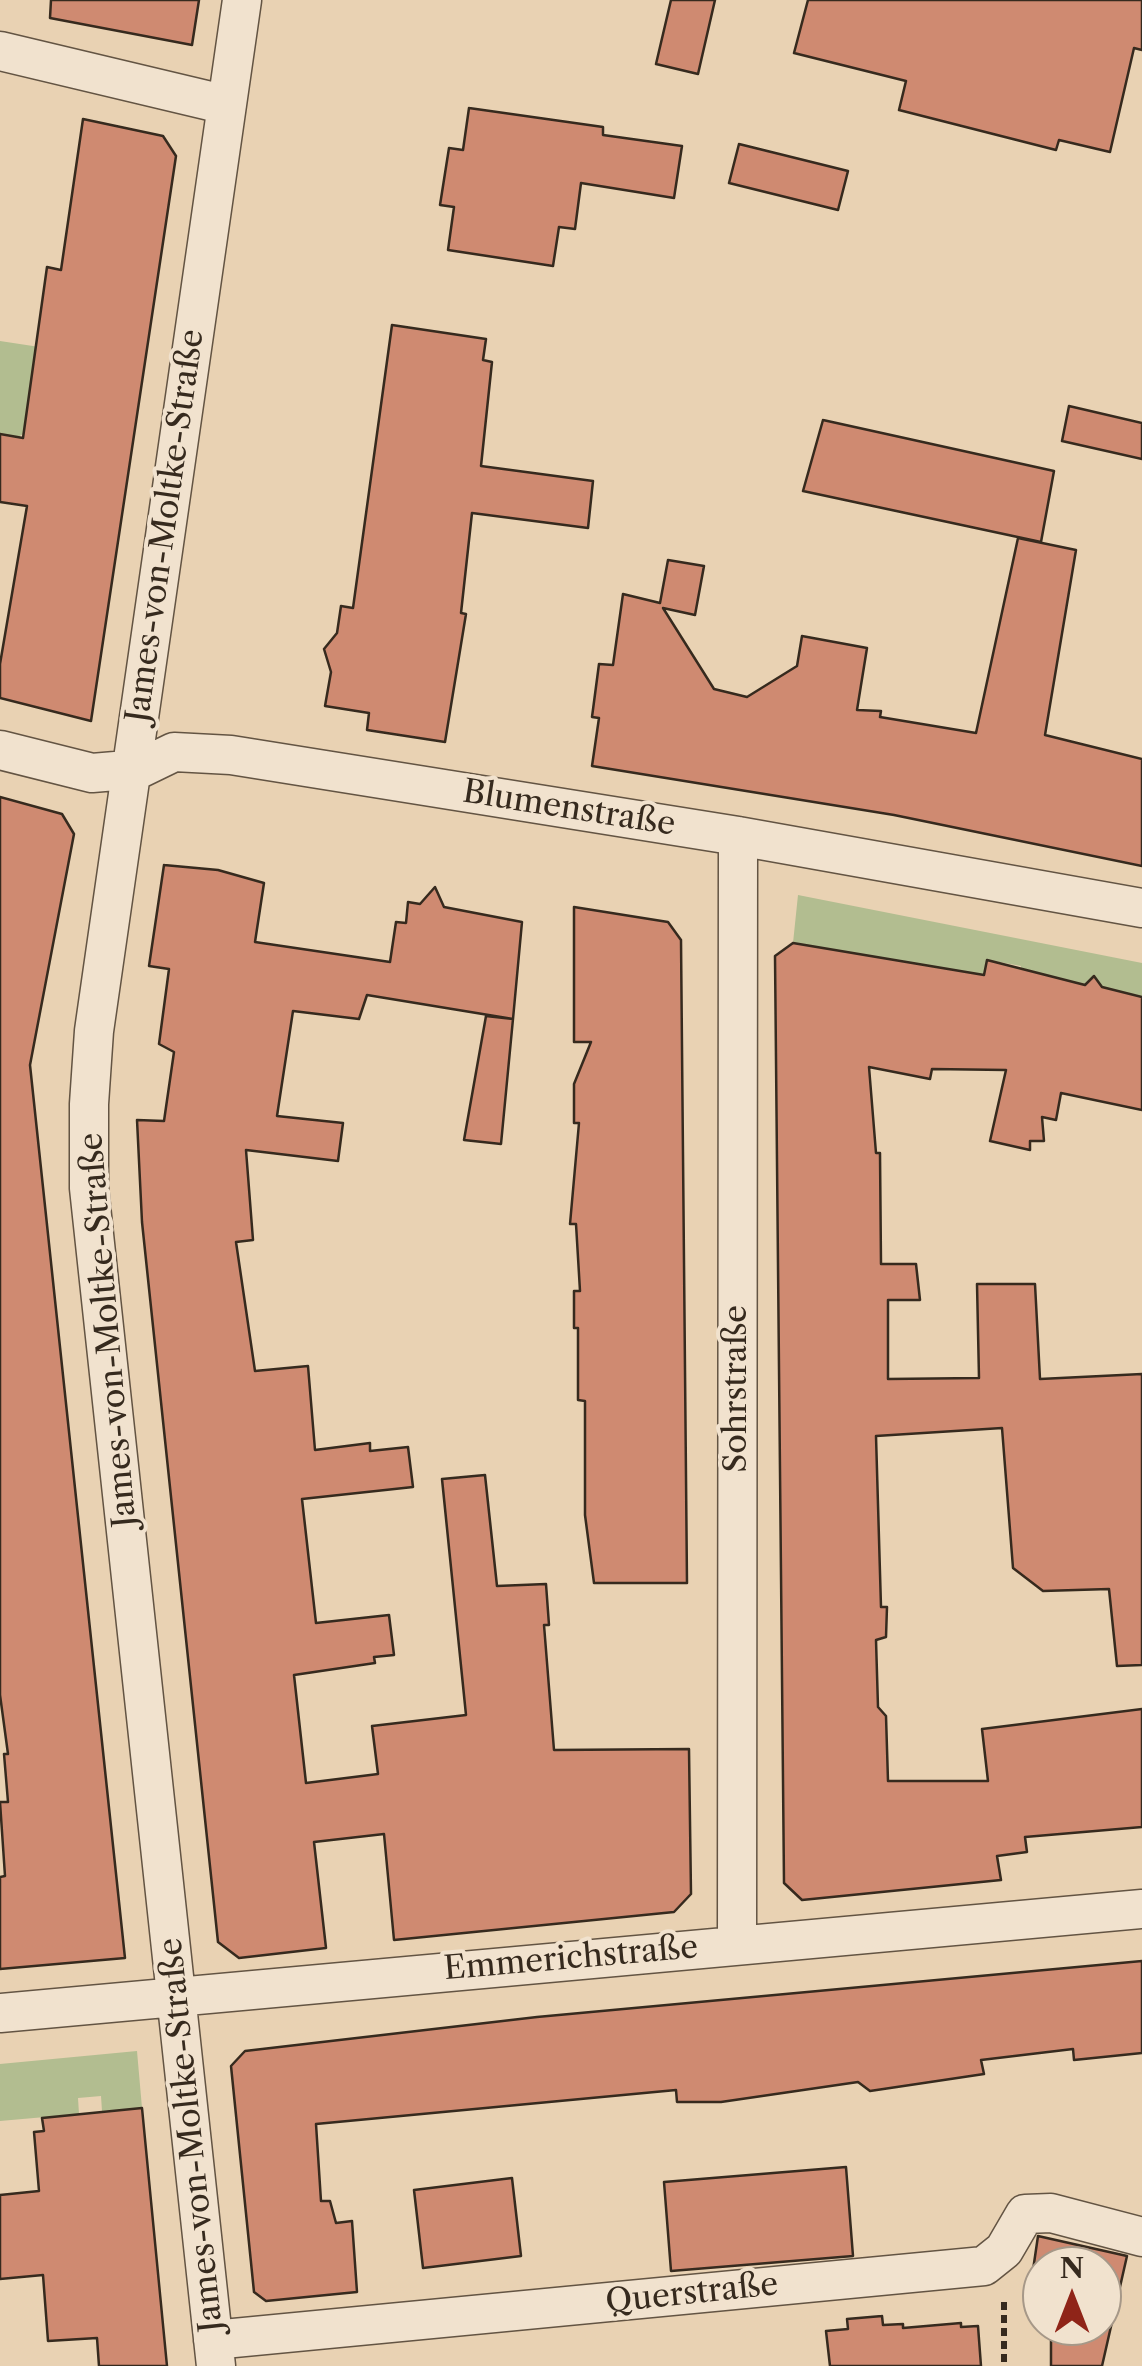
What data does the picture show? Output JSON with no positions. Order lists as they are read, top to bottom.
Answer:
{
  "streets": {
    "street": [
      "James-von-Moltke-Straße",
      "Blumenstraße",
      "Sohrstraße",
      "Emmerichstraße",
      "Querstraße"
    ]
  },
  "crossings": [
    ["James-von-Moltke-Straße", "Blumenstraße"],
    ["James-von-Moltke-Straße", "Emmerichstraße"],
    ["James-von-Moltke-Straße", "Querstraße"],
    ["Blumenstraße", "Sohrstraße"],
    ["Sohrstraße", "Emmerichstraße"]
  ],
  "north": "top"
}
